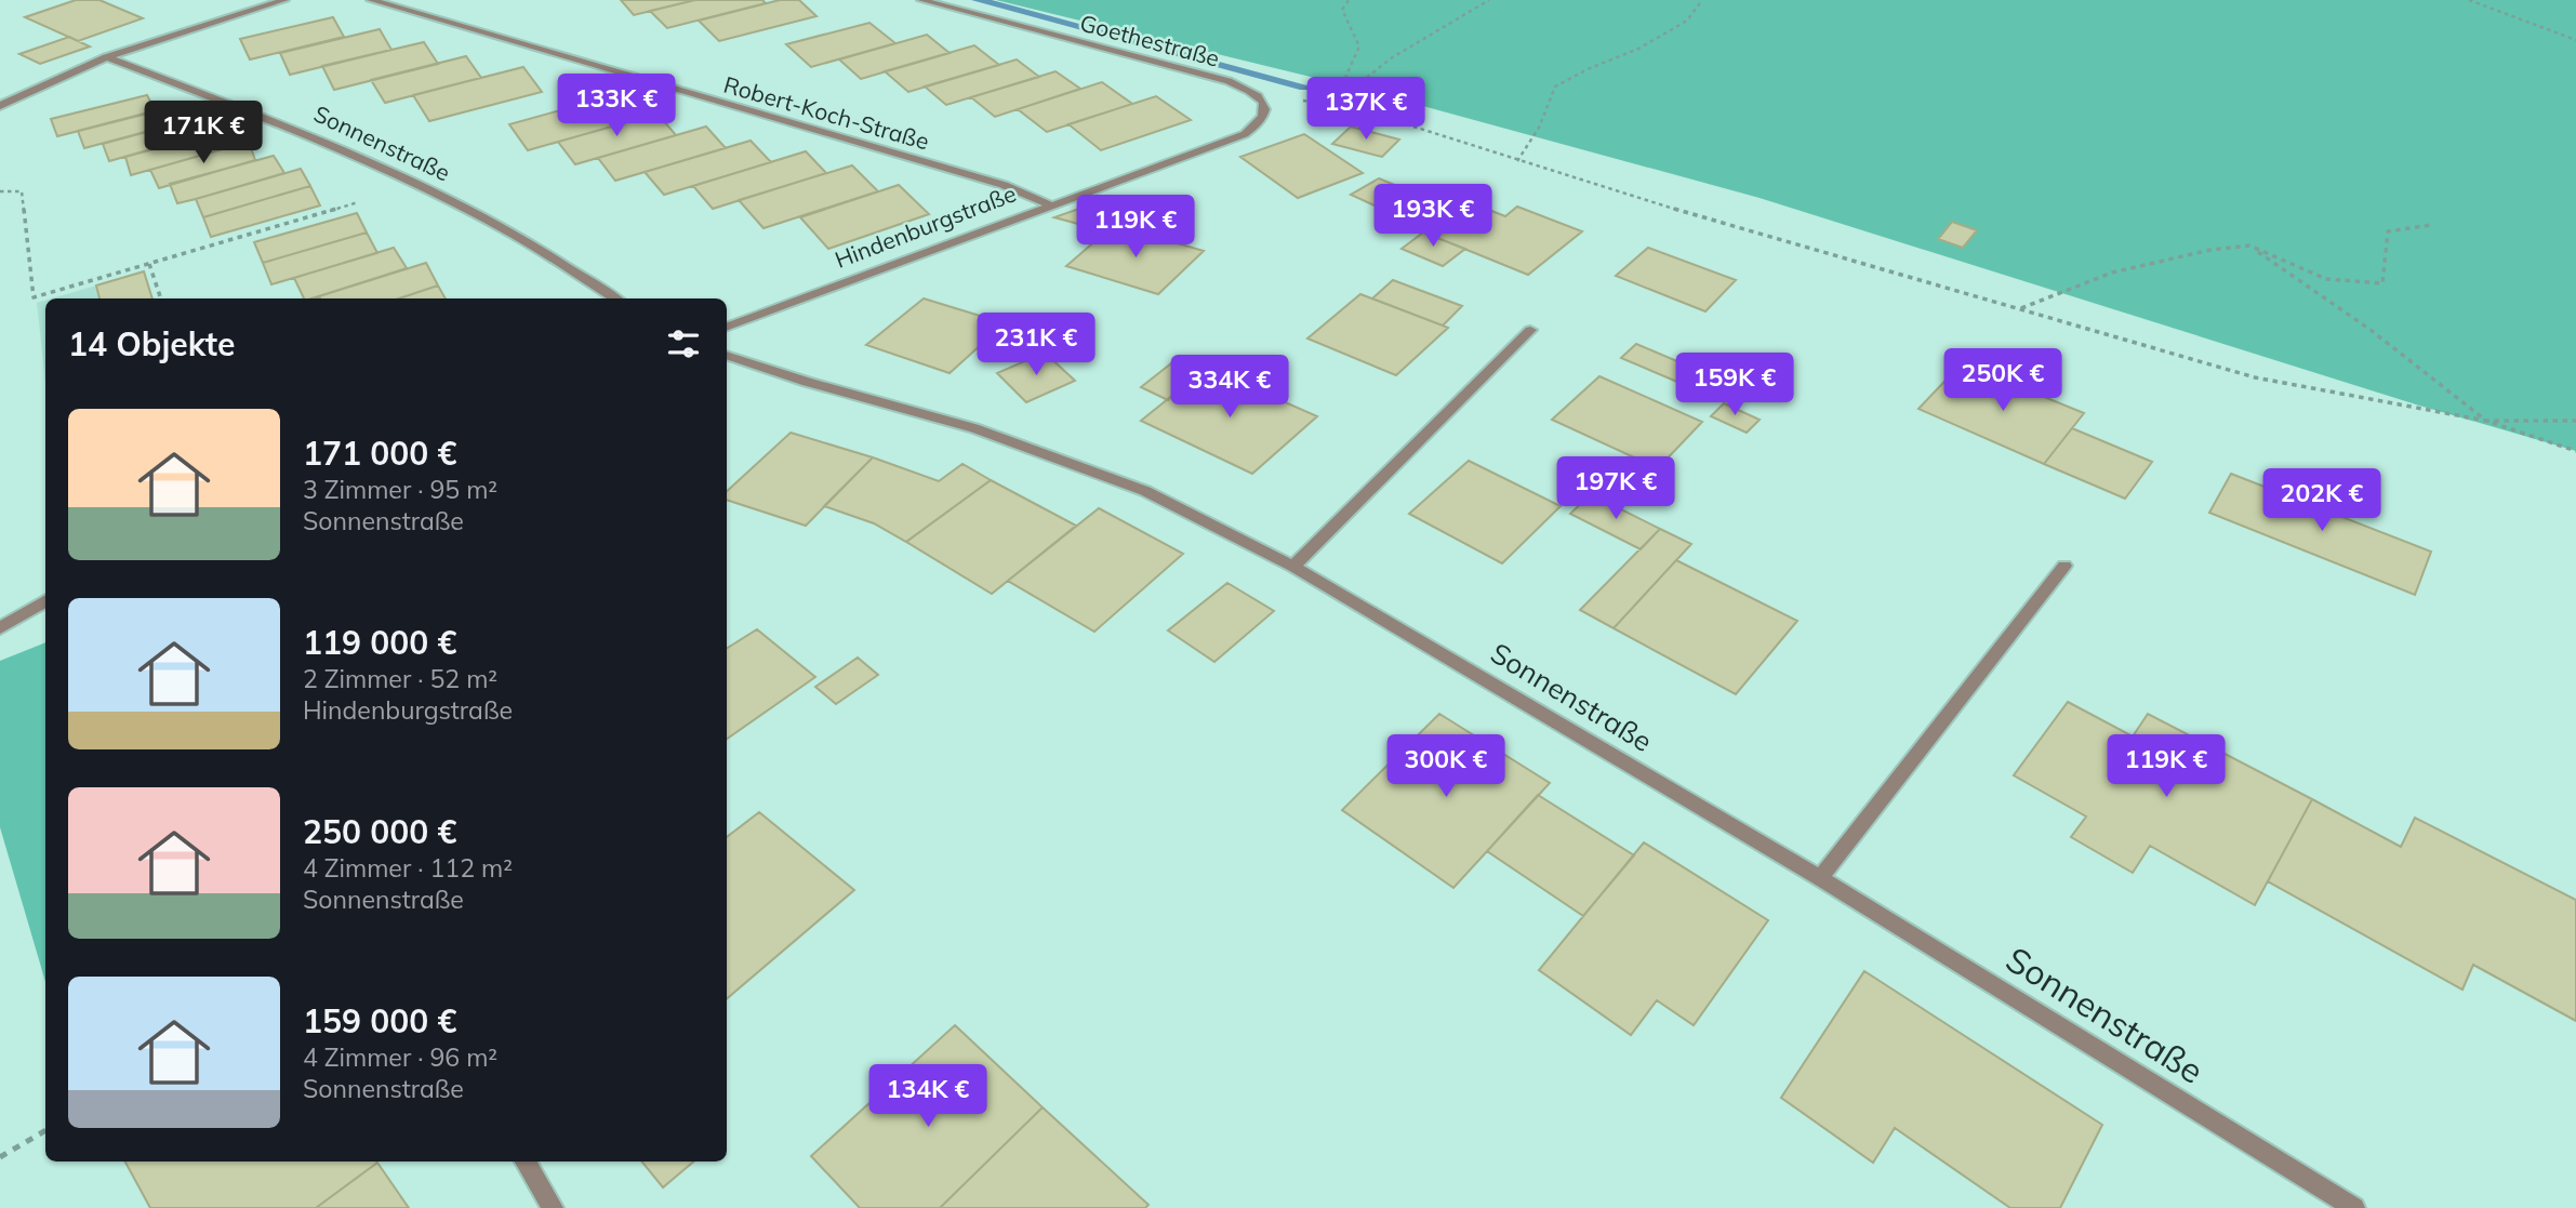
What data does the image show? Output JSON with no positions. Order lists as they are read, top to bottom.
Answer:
{
  "streets": {
    "street": [
      "Goethestraße",
      "Robert-Koch-Straße",
      "Sonnenstraße",
      "Hindenburgstraße"
    ]
  },
  "crossings": [
    ["Goethestraße", "Hindenburgstraße"],
    ["Robert-Koch-Straße", "Hindenburgstraße"]
  ],
  "page": {
    "price": [
      "133K €",
      "137K €",
      "171K €",
      "193K €",
      "119K €",
      "231K €",
      "250K €",
      "159K €",
      "334K €",
      "197K €",
      "202K €",
      "300K €",
      "119K €",
      "134K €"
    ],
    "heading": "14 Objekte",
    "list": [
      {
        "name": "171 000 €",
        "note": "3 Zimmer · 95 m² · Sonnenstraße"
      },
      {
        "name": "119 000 €",
        "note": "2 Zimmer · 52 m² · Hindenburgstraße"
      },
      {
        "name": "250 000 €",
        "note": "4 Zimmer · 112 m² · Sonnenstraße"
      },
      {
        "name": "159 000 €",
        "note": "4 Zimmer · 96 m² · Sonnenstraße"
      }
    ]
  }
}
